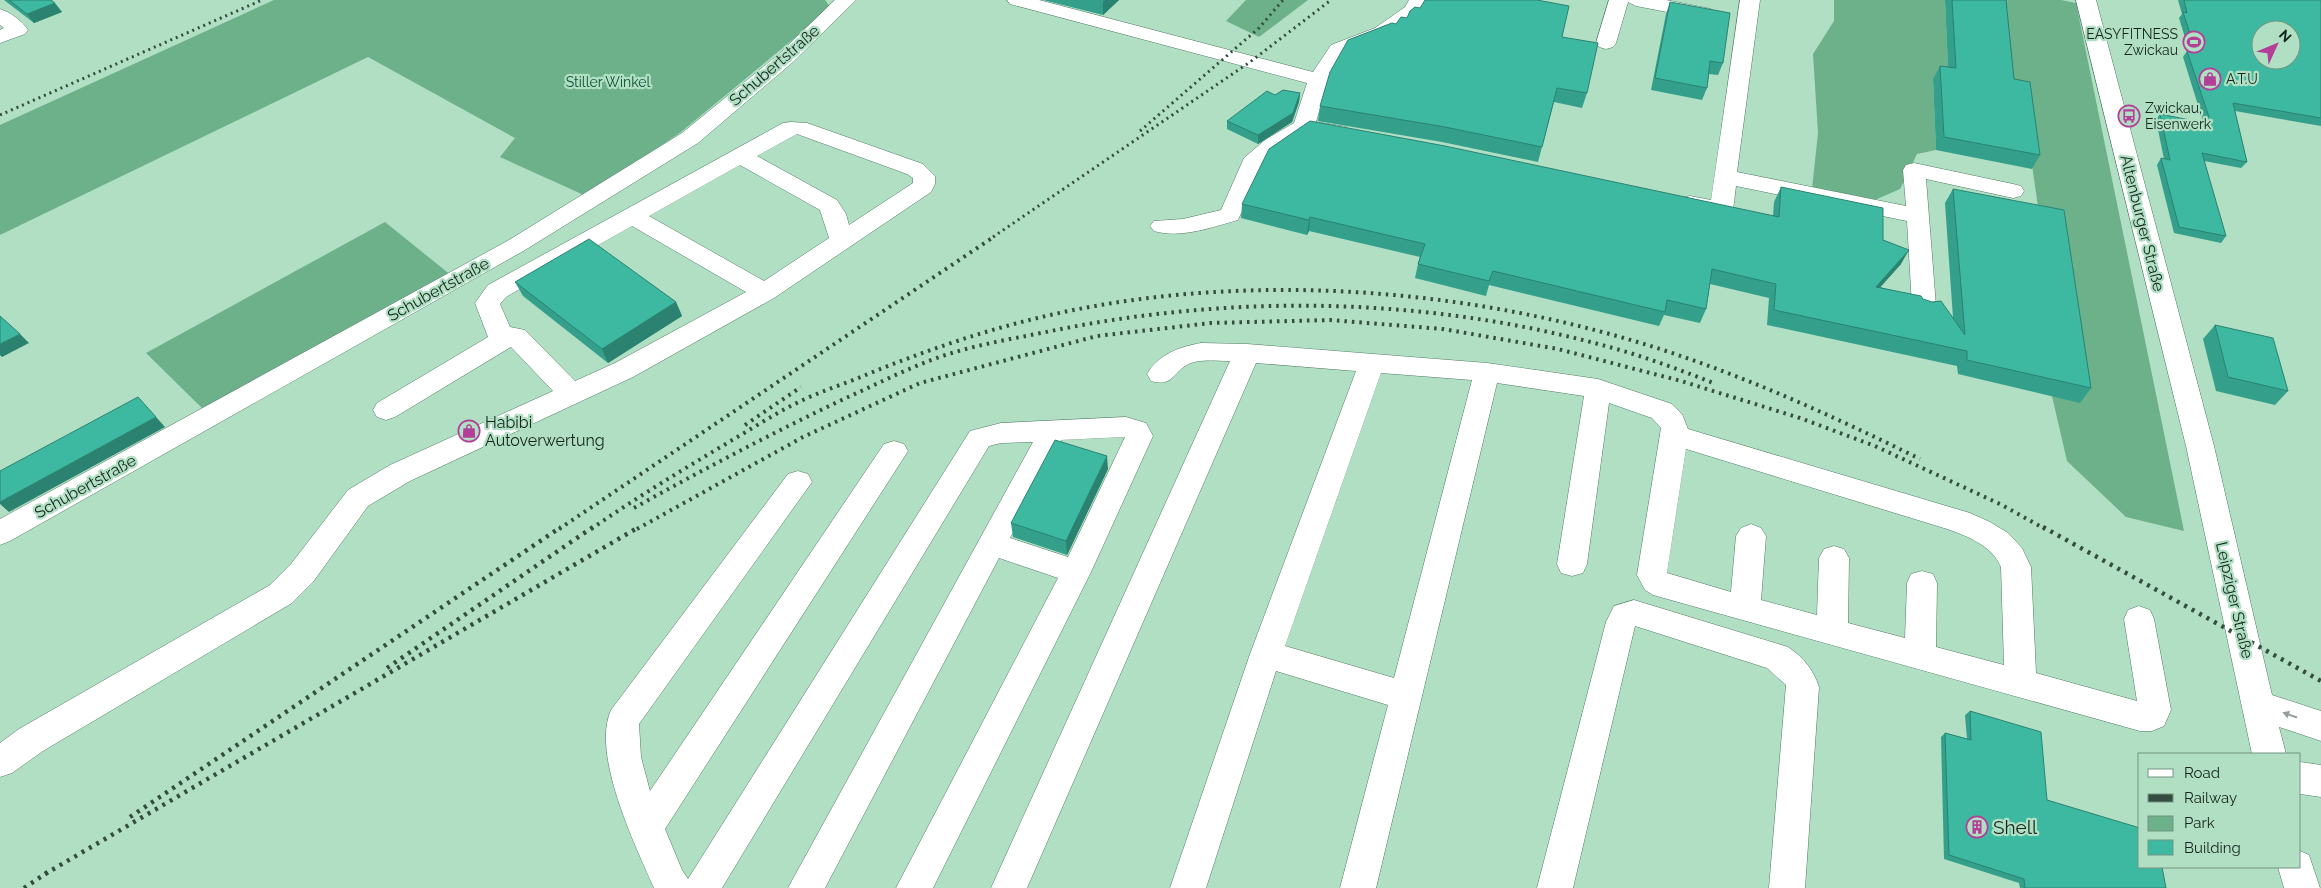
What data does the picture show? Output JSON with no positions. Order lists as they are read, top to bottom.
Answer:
{
  "streets": {
    "street": ["Schubertstraße", "Altenburger Straße", "Leipziger Straße"]
  },
  "crossings": [
    ["Altenburger Straße", "Leipziger Straße"]
  ],
  "parks": ["Stiller Winkel"],
  "places": {
    "sports": ["EASYFITNESS Zwickau"],
    "shop": ["A.T.U", "Habibi Autoverwertung"],
    "bus stop": ["Zwickau, Eisenwerk"],
    "building": ["Shell"]
  },
  "legend": [
    "Road",
    "Railway",
    "Park",
    "Building"
  ],
  "north": "top right"
}
